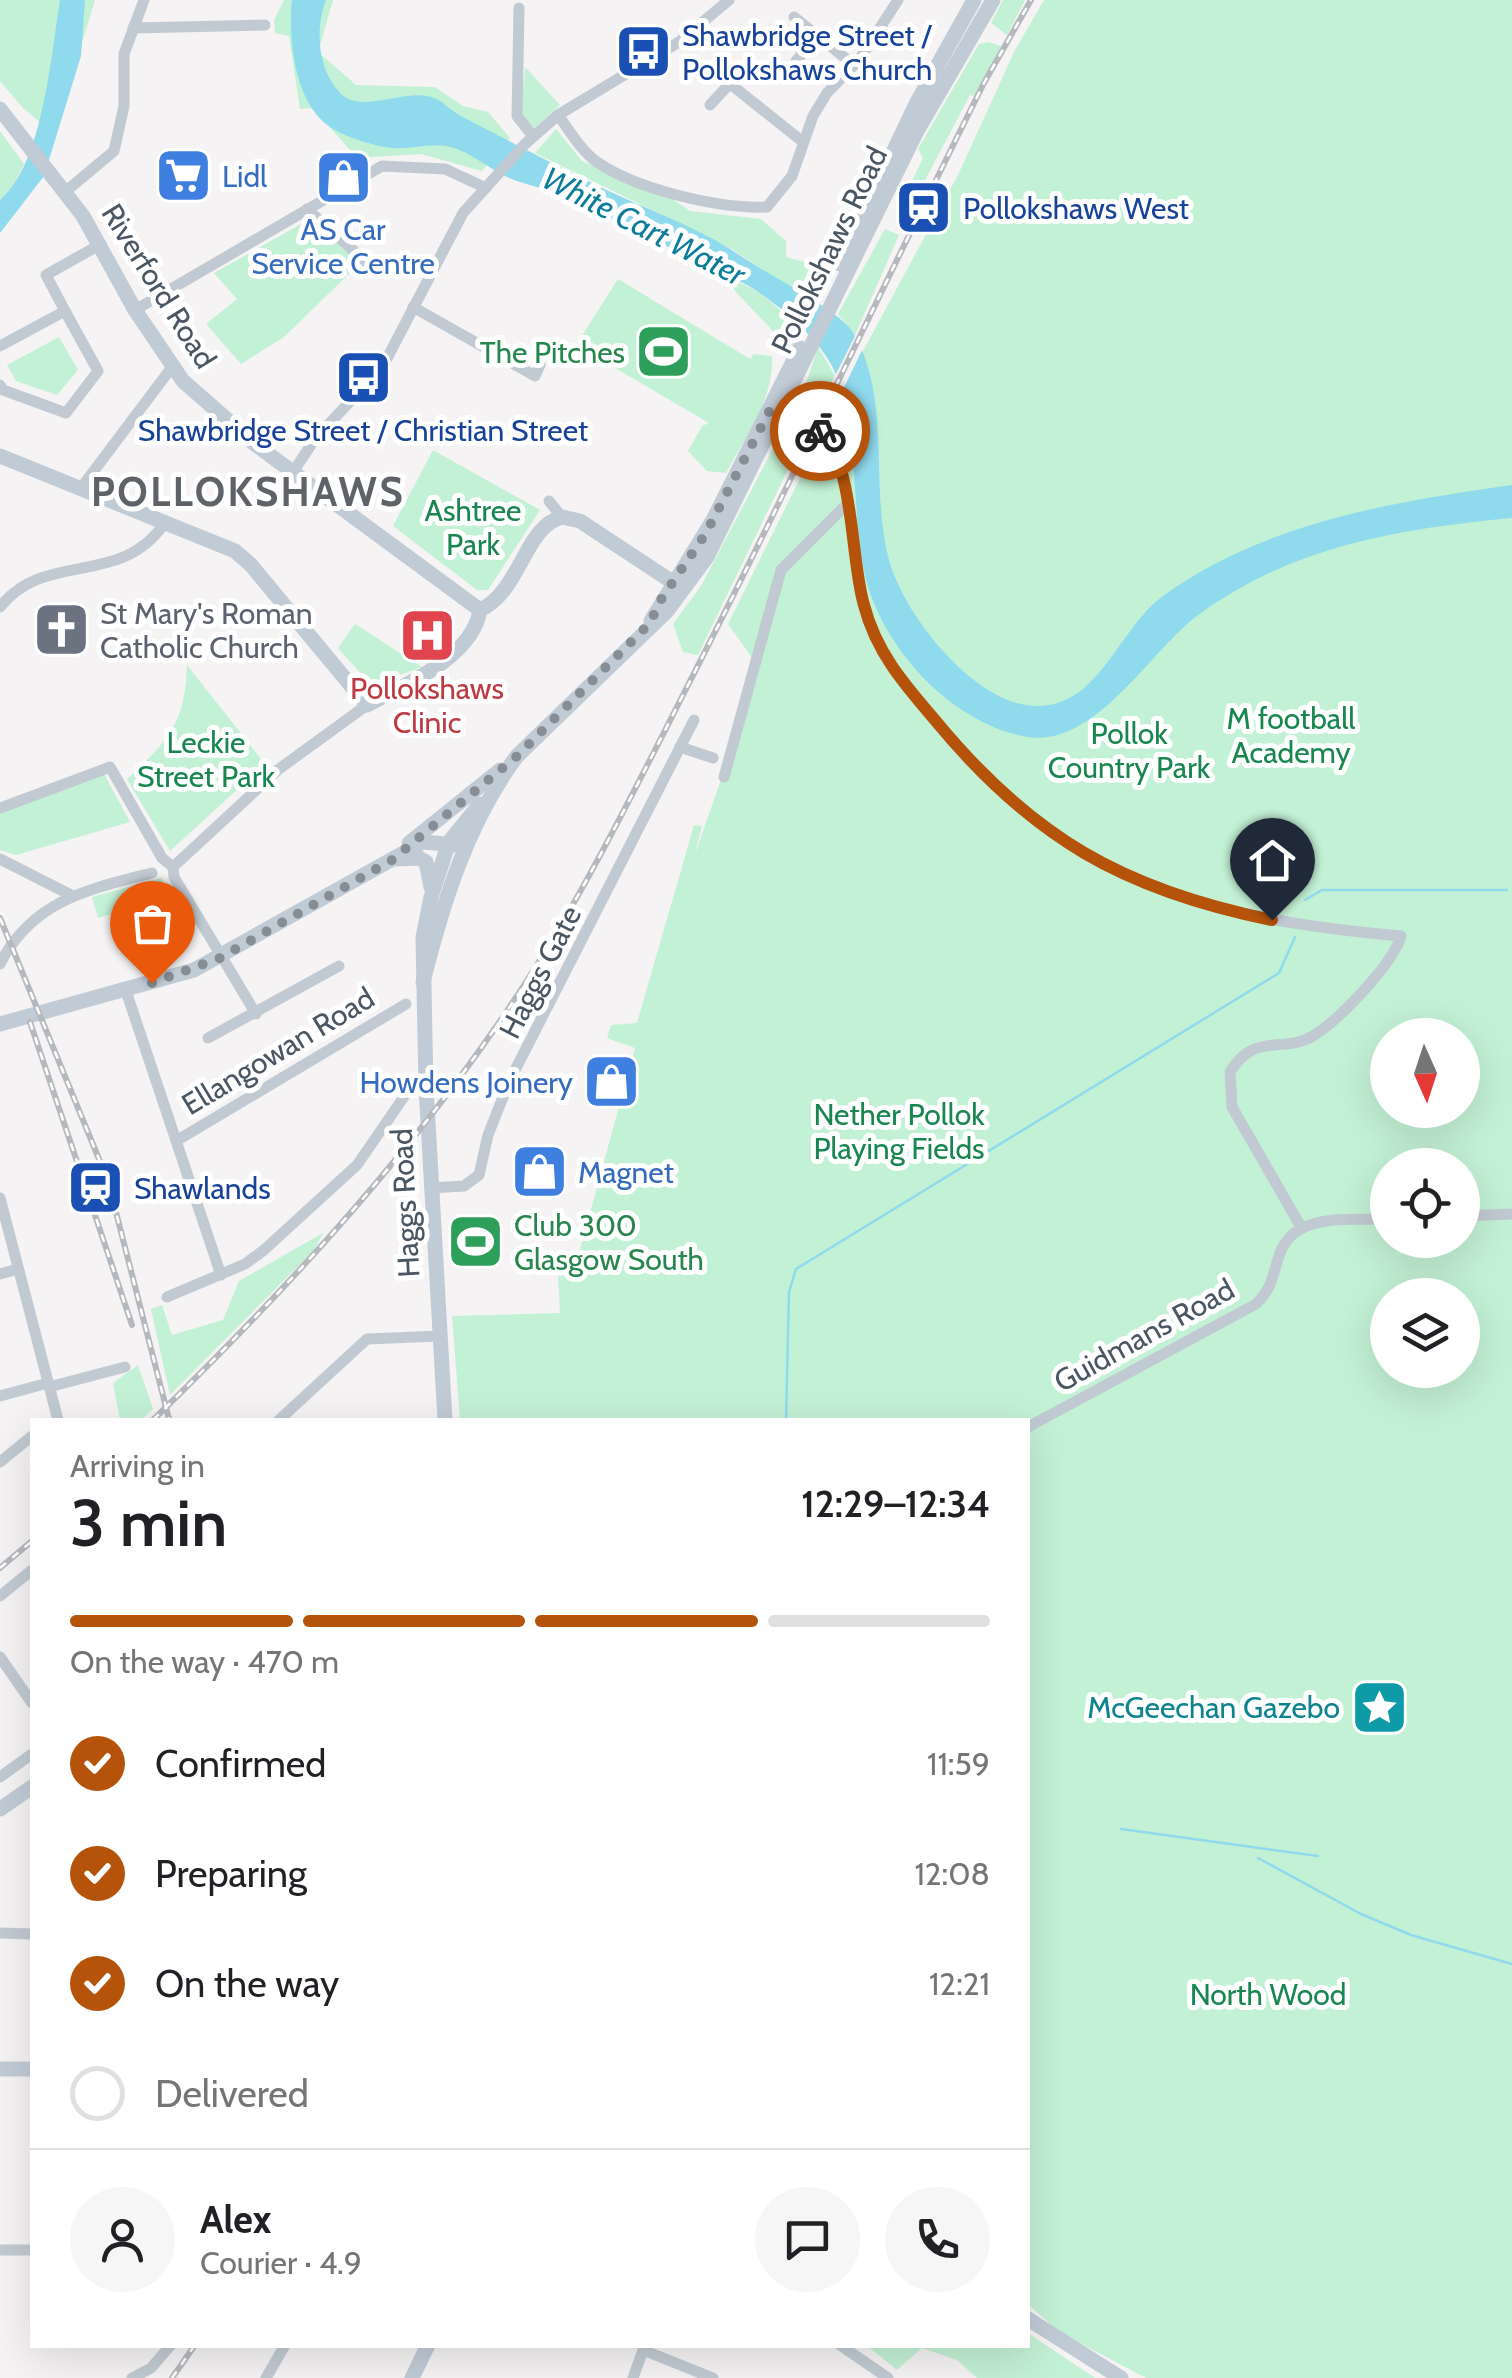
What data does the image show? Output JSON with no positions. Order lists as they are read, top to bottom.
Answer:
{
  "streets": {
    "main road": ["Pollokshaws Road", "Riverford Road", "Haggs Road"],
    "street": ["Haggs Gate", "Ellangowan Road", "Guidmans Road"]
  },
  "crossings": [
    ["Pollokshaws Road", "Haggs Road"],
    ["Haggs Gate", "Haggs Road"]
  ],
  "districts": ["POLLOKSHAWS"],
  "water": ["White Cart Water"],
  "parks": [
    "Ashtree Park",
    "M football Academy",
    "Pollok Country Park",
    "Leckie Street Park",
    "Nether Pollok Playing Fields",
    "North Wood"
  ],
  "places": {
    "bus stop": ["Shawbridge Street / Pollokshaws Church", "Shawbridge Street / Christian Street"],
    "supermarket": ["Lidl"],
    "shop": ["AS Car Service Centre", "Howdens Joinery", "Magnet"],
    "station": ["Pollokshaws West", "Shawlands"],
    "sports": ["The Pitches", "Club 300 Glasgow South"],
    "church": ["St Mary's Roman Catholic Church"],
    "hospital": ["Pollokshaws Clinic"],
    "place": ["McGeechan Gazebo"]
  },
  "north": "bottom",
  "page": {
    "heading": ["3 min", "Arriving in", "12:29–12:34"],
    "panel": ["Alex", "Courier · 4.9"],
    "bar": "On the way · 470 m",
    "list": [
      ["Confirmed", "11:59"],
      ["Preparing", "12:08"],
      ["On the way", "12:21"],
      "Delivered"
    ]
  }
}
